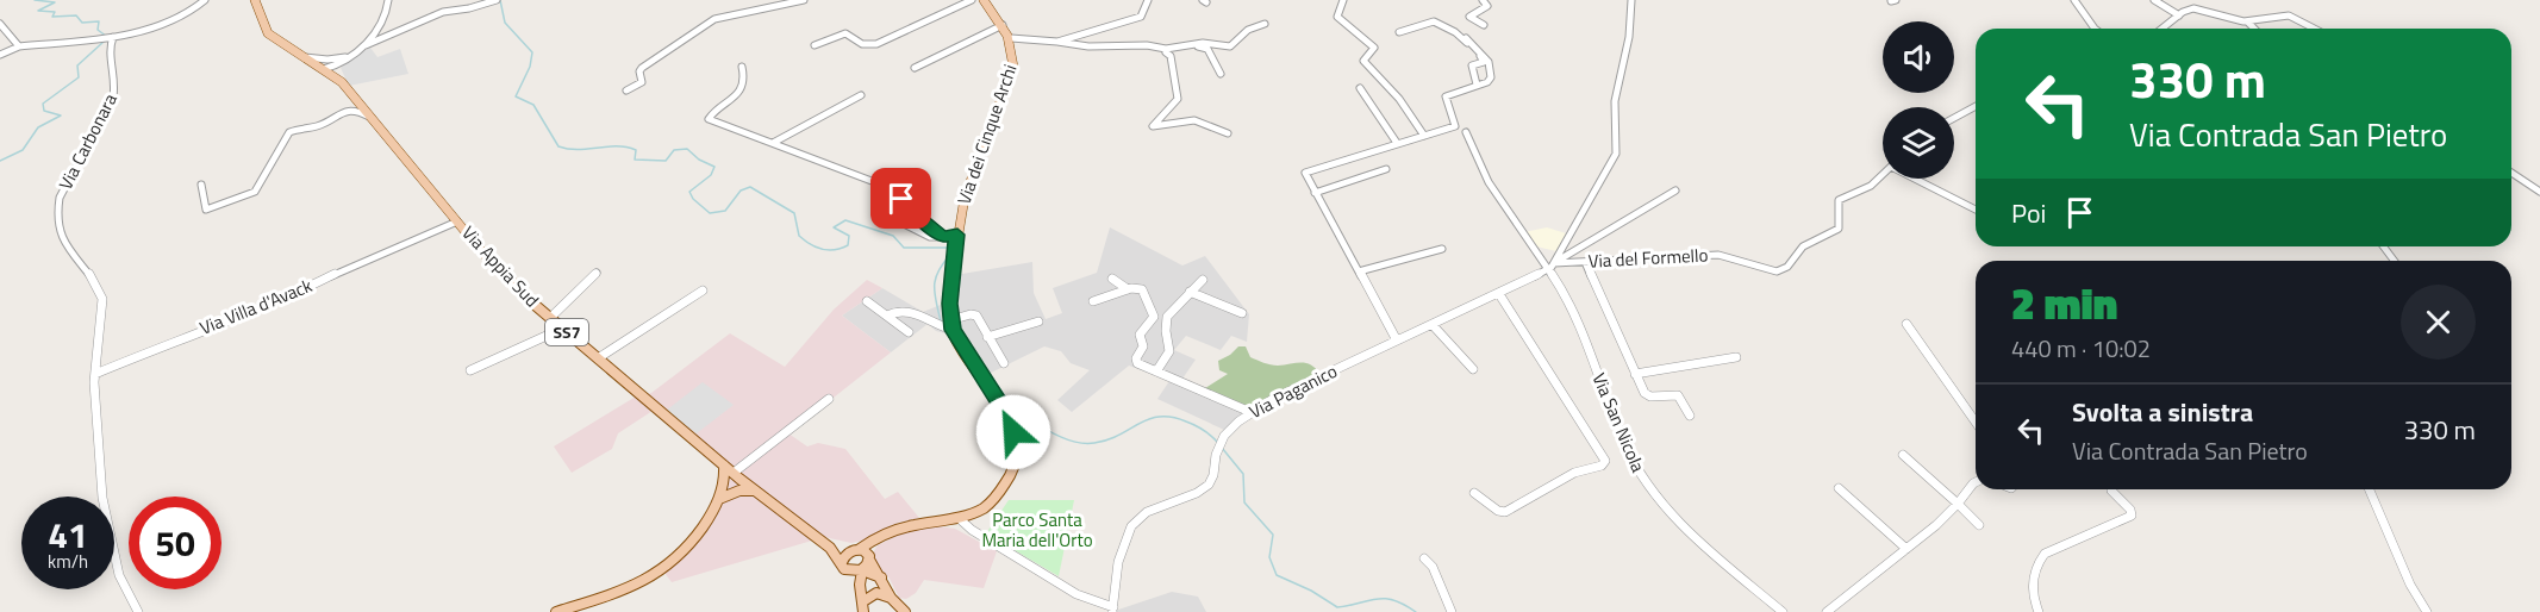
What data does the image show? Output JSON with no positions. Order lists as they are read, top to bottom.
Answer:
{
  "streets": {
    "main road": ["Via dei Cinque Archi", "Via Appia Sud", "SS7"],
    "street": [
      "Via Carbonara",
      "Via del Formello",
      "Via Villa d'Avack",
      "Via Paganico",
      "Via San Nicola"
    ]
  },
  "crossings": [
    ["Via Carbonara", "Via Villa d'Avack"],
    ["Via del Formello", "Via Paganico"],
    ["Via Appia Sud", "Via Villa d'Avack"],
    ["Via Appia Sud", "SS7"],
    ["Via Paganico", "Via San Nicola"]
  ],
  "parks": ["Parco Santa Maria dell'Orto"],
  "page": {
    "turn": ["330 m", "Via Contrada San Pietro"],
    "then": "Poi",
    "heading": ["2 min", "440 m · 10:02"],
    "list": [
      {
        "name": "Svolta a sinistra",
        "note": "Via Contrada San Pietro",
        "value": "330 m"
      }
    ],
    "speed": "41 km/h",
    "limit": "50"
  }
}
